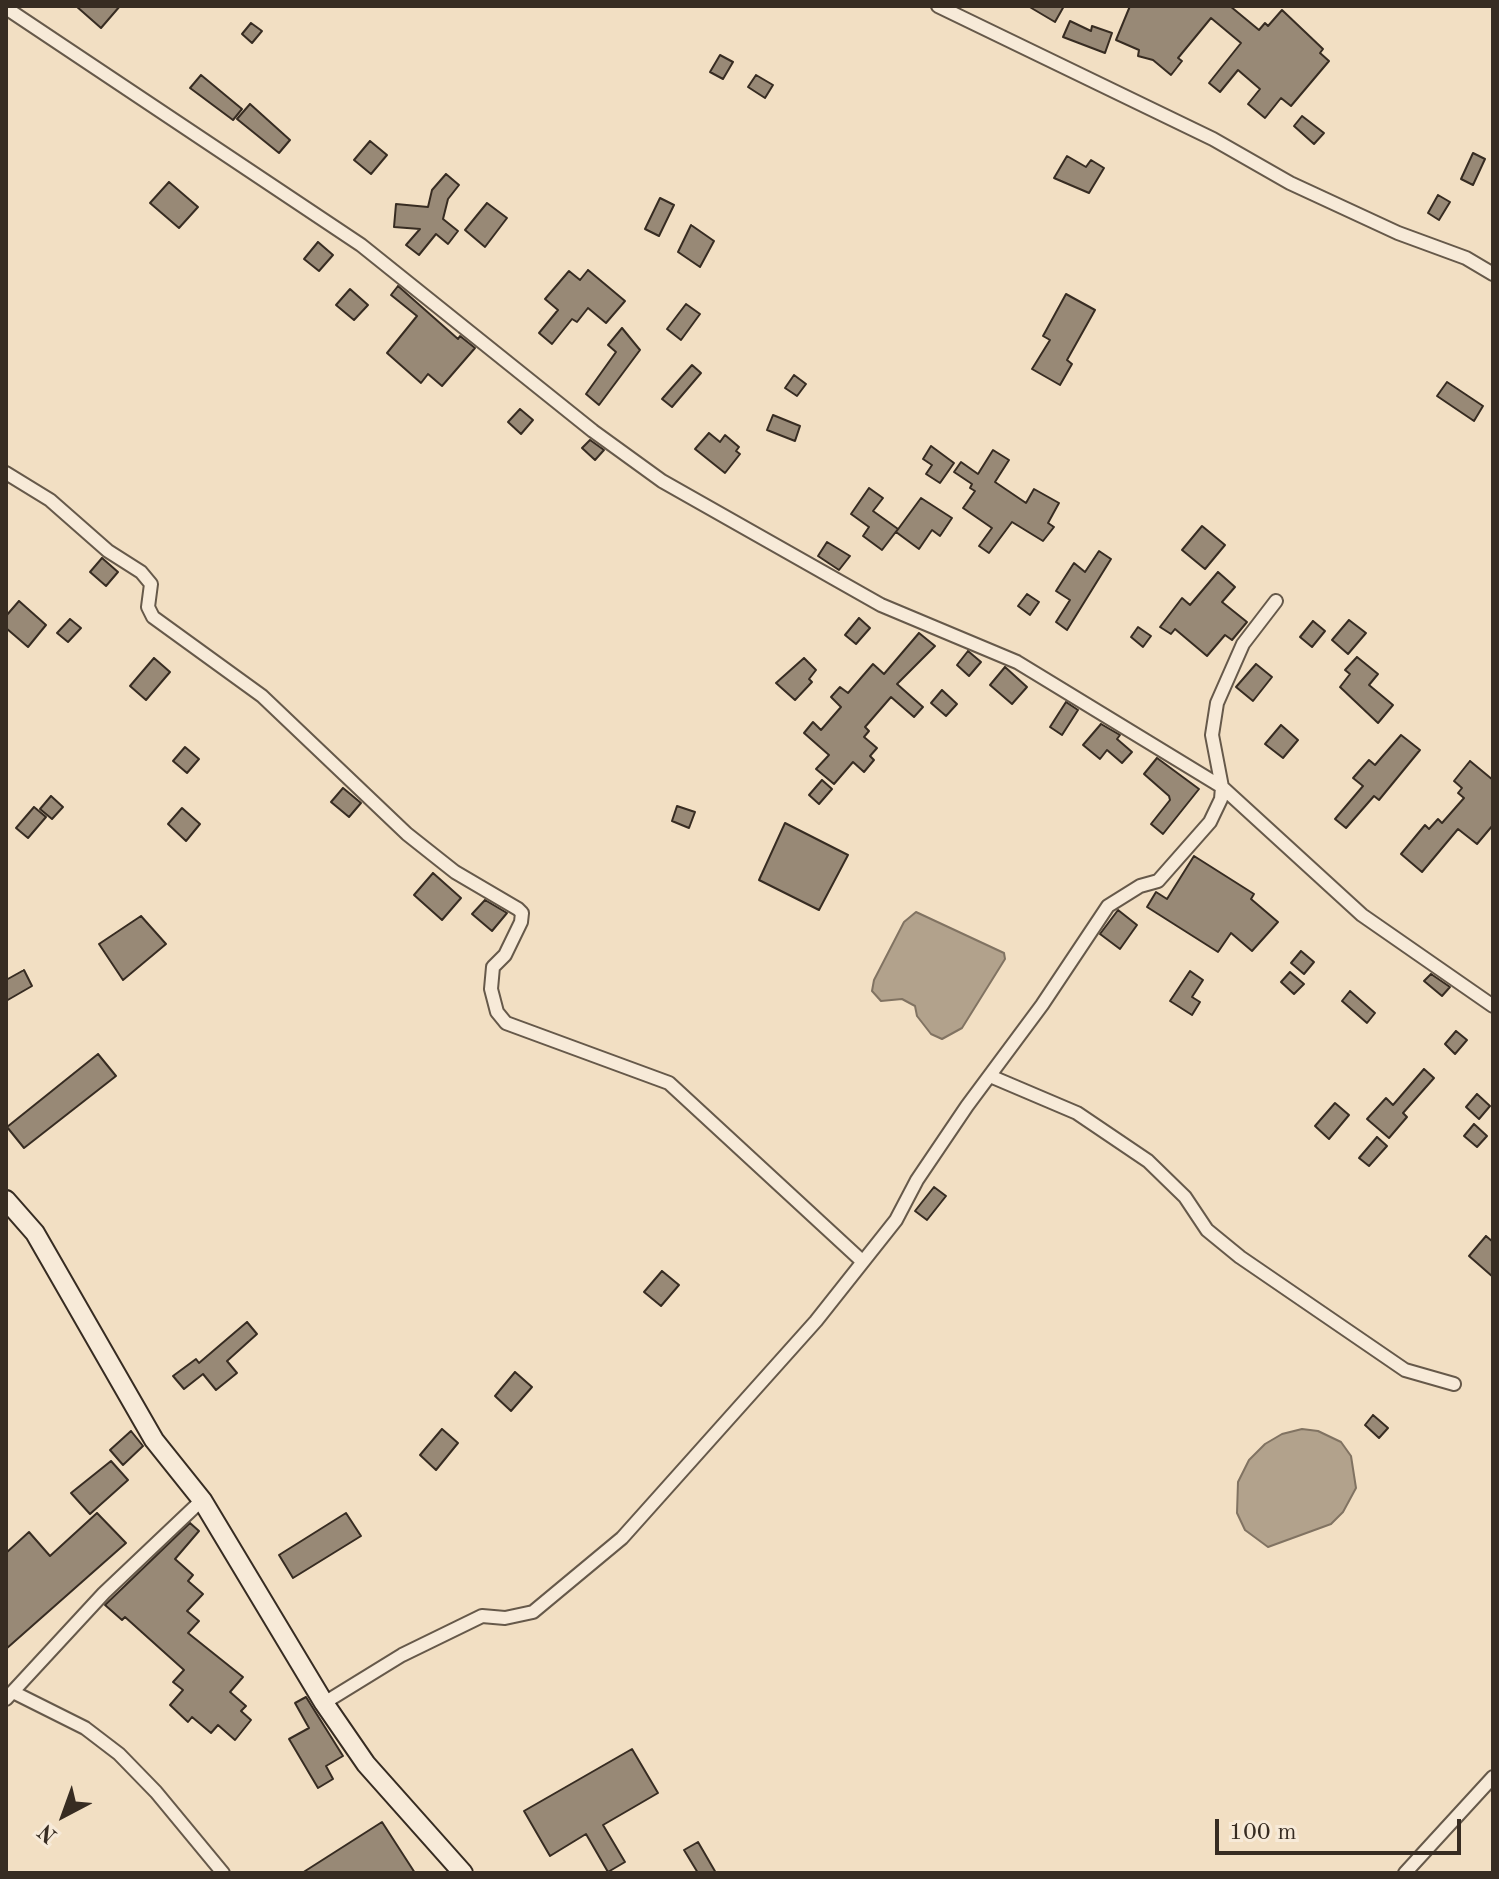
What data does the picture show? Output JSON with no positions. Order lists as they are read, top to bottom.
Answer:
{
  "scale_bar": "100 m",
  "north": "bottom left"
}
